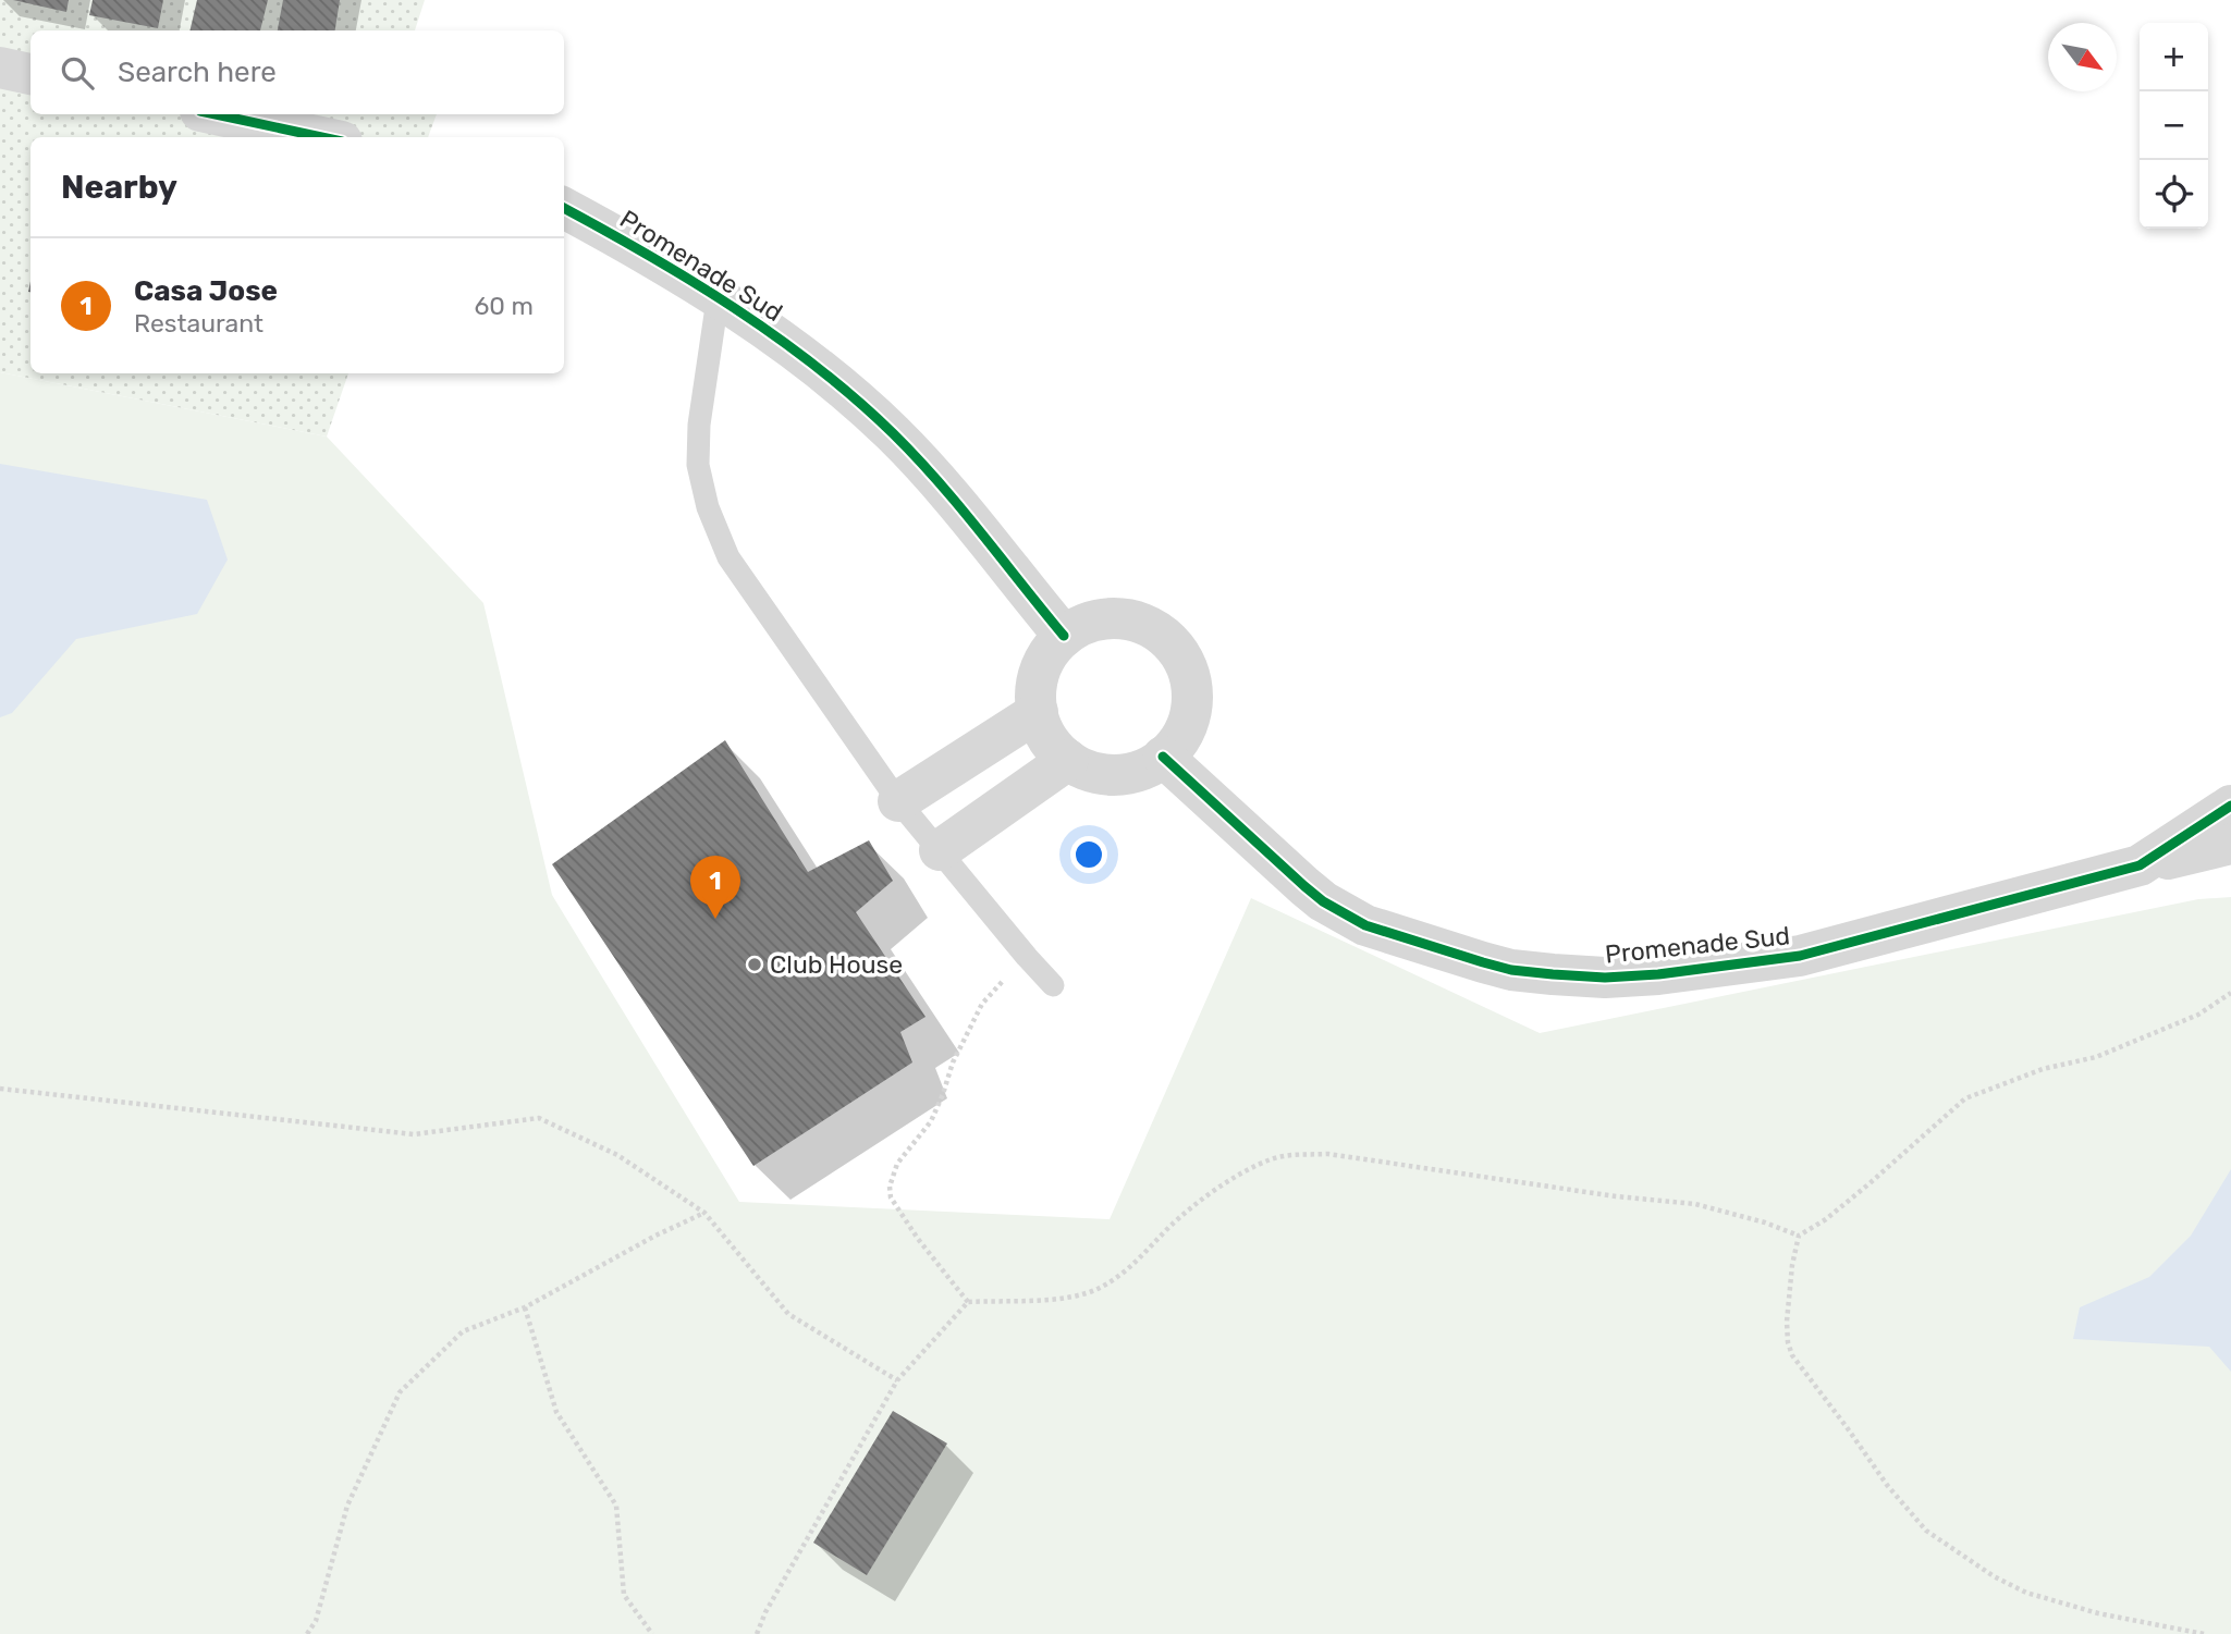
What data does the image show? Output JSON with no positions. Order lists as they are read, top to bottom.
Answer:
{
  "streets": {
    "street": ["Promenade Sud"]
  },
  "places": ["Club House"],
  "north": "bottom right",
  "page": {
    "map_buttons": ["+", "−"],
    "search": "Search here",
    "heading": "Nearby",
    "list": [
      {
        "mark": "1",
        "name": "Casa Jose",
        "note": "Restaurant",
        "value": "60 m"
      }
    ],
    "pins": "1"
  }
}
